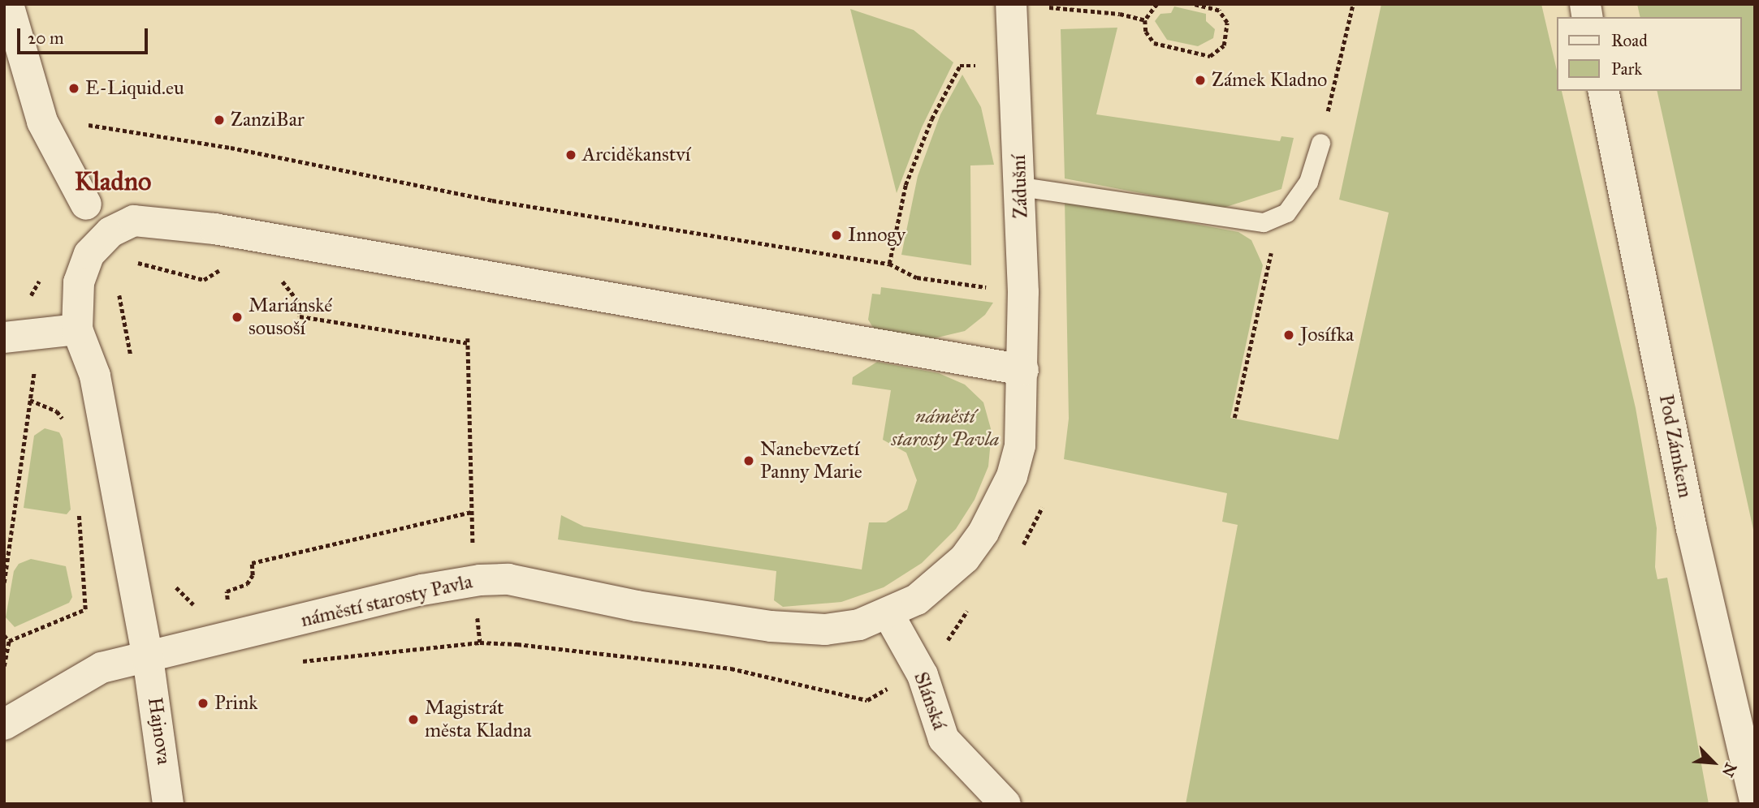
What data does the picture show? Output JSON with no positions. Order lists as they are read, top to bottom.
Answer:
{
  "streets": {
    "street": [
      "Zádušní",
      "Pod Zámkem",
      "náměstí starosty Pavla",
      "Slánská",
      "Hajnova"
    ]
  },
  "crossings": [
    ["Zádušní", "náměstí starosty Pavla"],
    ["náměstí starosty Pavla", "Slánská"],
    ["náměstí starosty Pavla", "Hajnova"]
  ],
  "districts": ["Kladno"],
  "parks": ["náměstí starosty Pavla"],
  "places": [
    "Zámek Kladno",
    "E-Liquid.eu",
    "ZanziBar",
    "Arciděkanství",
    "Innogy",
    "Mariánské sousoší",
    "Josífka",
    "Nanebevzetí Panny Marie",
    "Prink",
    "Magistrát města Kladna"
  ],
  "legend": ["Road", "Park"],
  "scale_bar": "20 m",
  "north": "bottom right"
}
